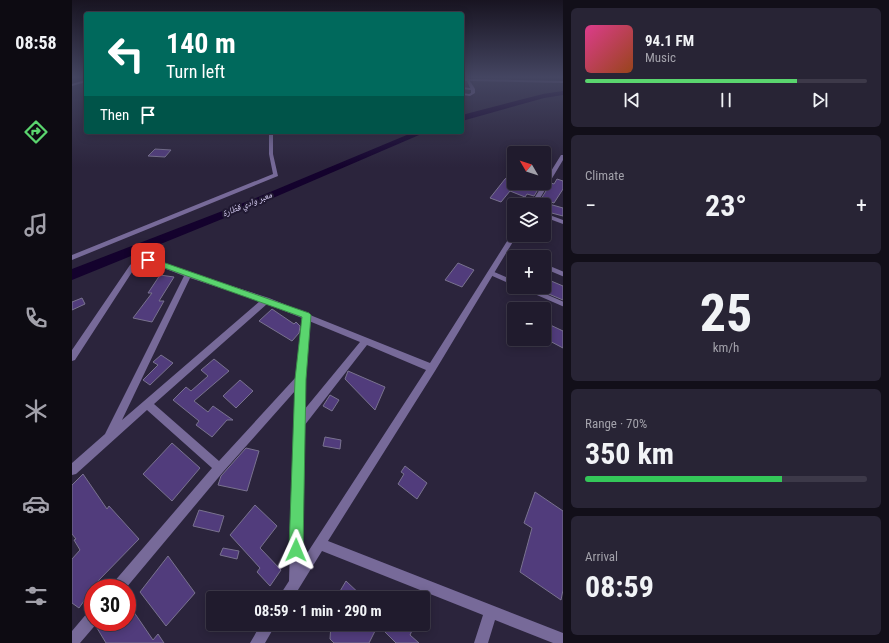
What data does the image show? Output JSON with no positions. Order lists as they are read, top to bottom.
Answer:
{
  "water": ["معبر وادي قطّارة"],
  "north": "top left",
  "page": {
    "tabs": "08:58",
    "turn": ["140 m", "Turn left"],
    "song": ["94.1 FM", "Music"],
    "then": "Then",
    "tile": [
      "Climate",
      ["25", "km/h"],
      ["Range · 70%", "350 km"],
      ["Arrival", "08:59"]
    ],
    "map_buttons": ["+", "−"],
    "heat": ["−", "23°", "+"],
    "limit": "30",
    "trip": "08:59 · 1 min · 290 m"
  }
}
